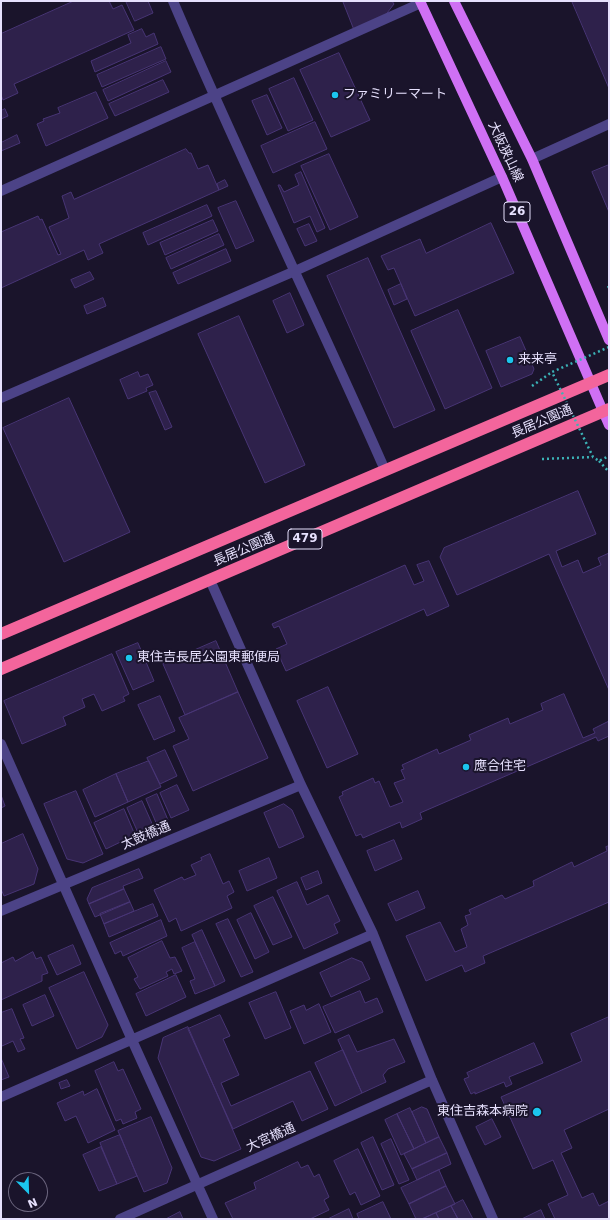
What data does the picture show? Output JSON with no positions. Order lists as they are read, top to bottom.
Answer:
{
  "streets": {
    "highway": ["長居公園通", "479"],
    "main road": ["大阪狭山線", "26"],
    "street": ["太鼓橋通", "大宮橋通"]
  },
  "crossings": [
    ["大阪狭山線", "長居公園通"]
  ],
  "places": [
    "ファミリーマート",
    "来来亭",
    "東住吉長居公園東郵便局",
    "應合住宅",
    "東住吉森本病院"
  ],
  "north": "bottom right"
}
